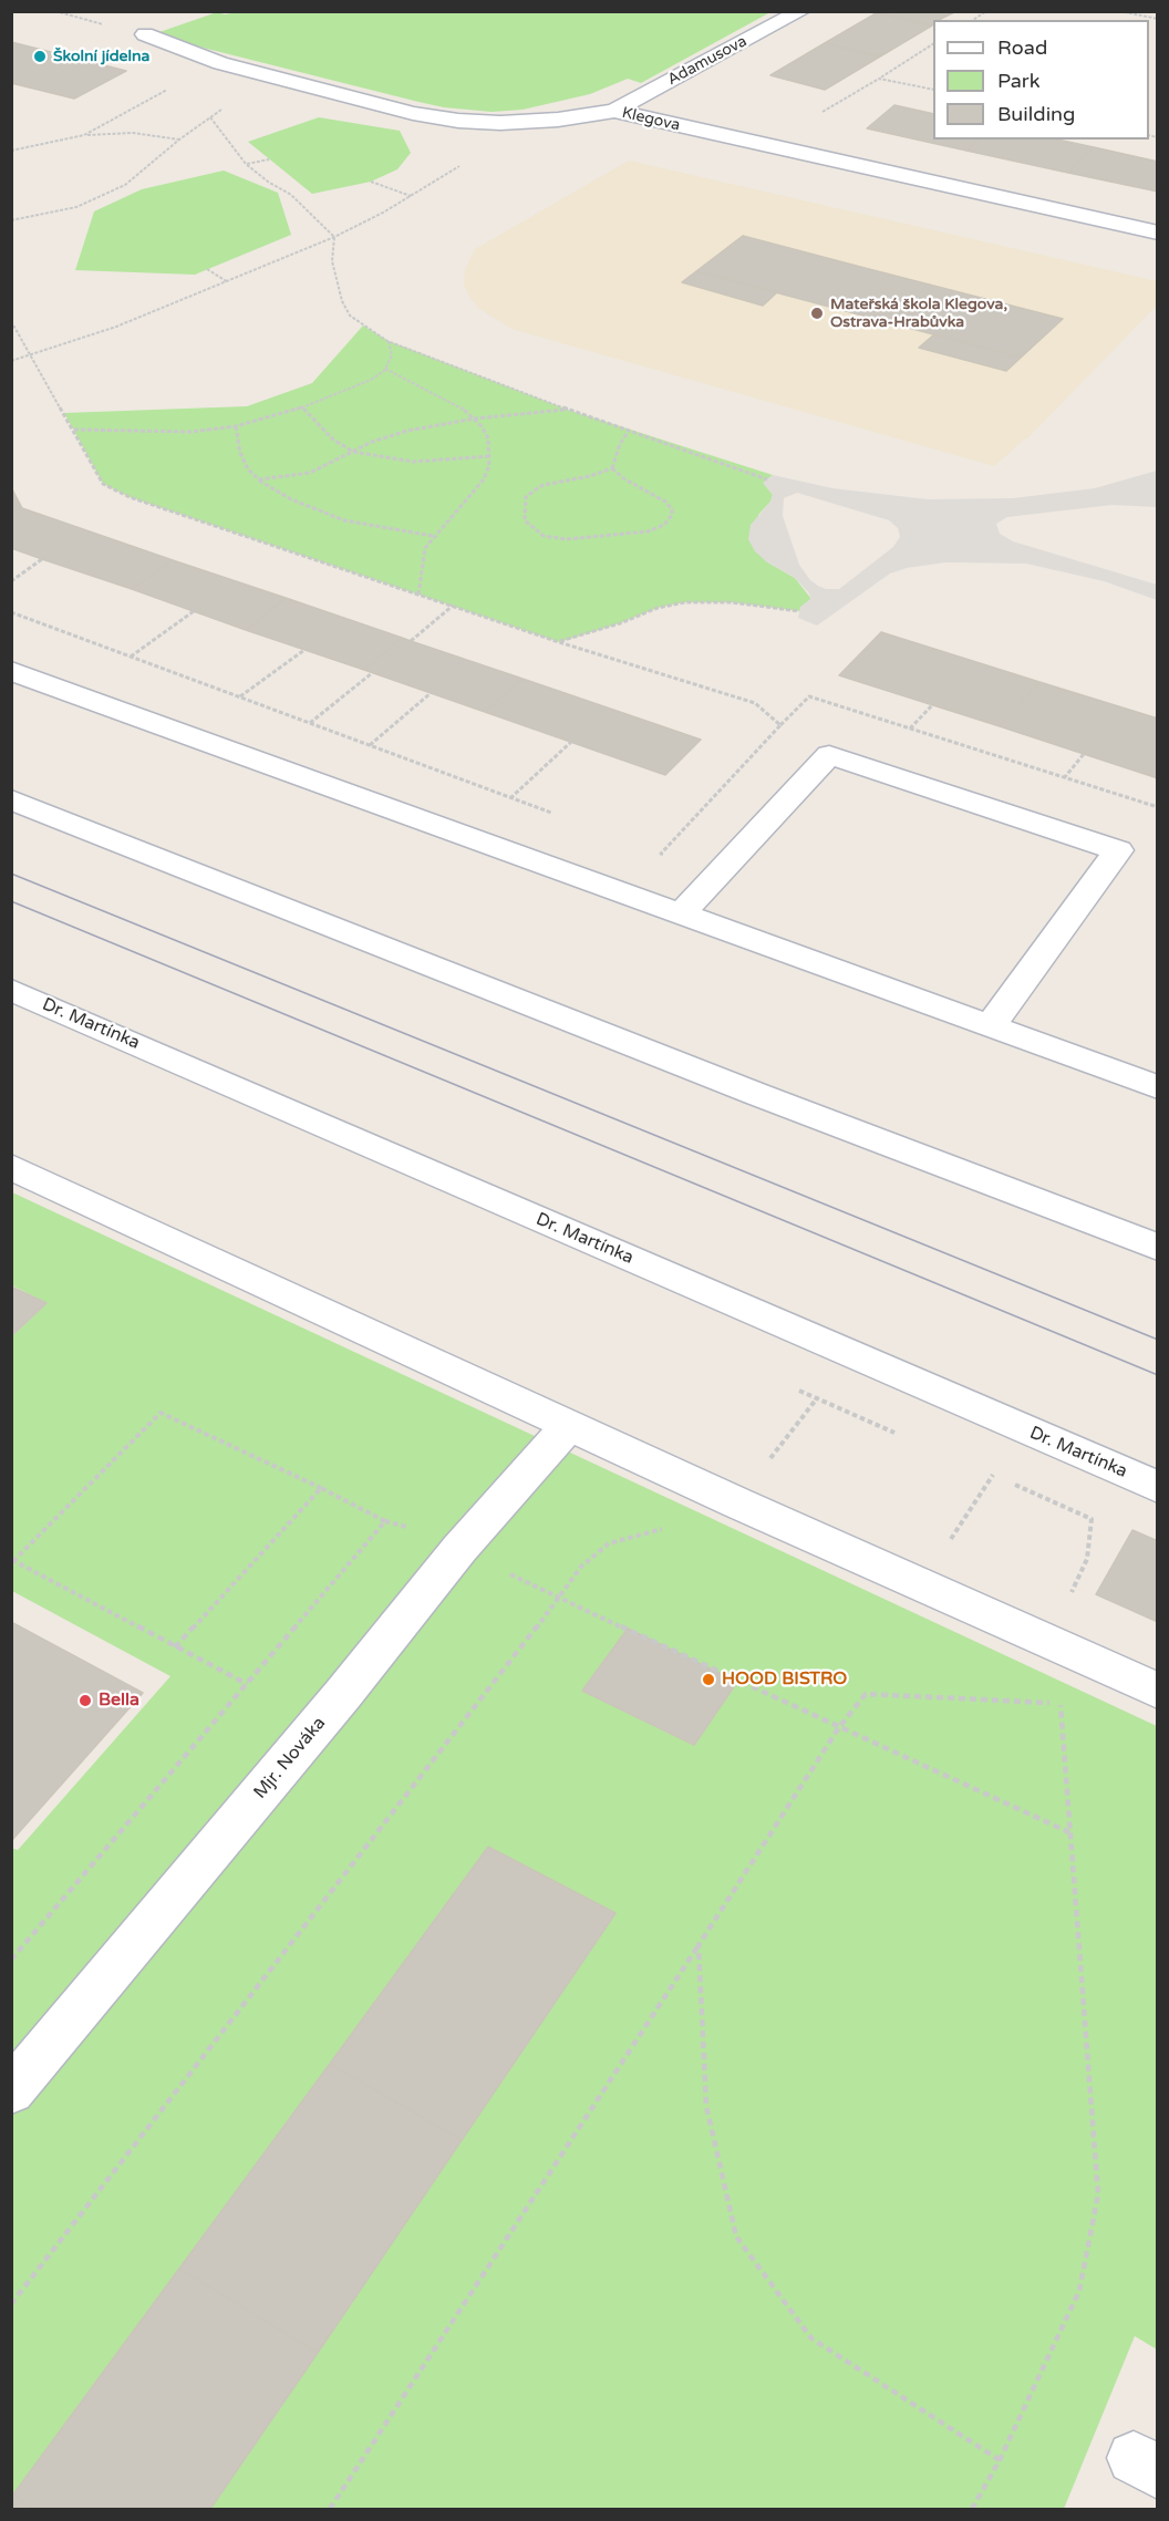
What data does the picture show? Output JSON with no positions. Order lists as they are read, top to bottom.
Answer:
{
  "streets": {
    "street": [
      "Adamusova",
      "Klegova",
      "Dr. Martínka",
      "Mjr. Nováka"
    ]
  },
  "crossings": [
    ["Adamusova", "Klegova"]
  ],
  "places": [
    "Školní jídelna",
    "Mateřská škola Klegova, Ostrava-Hrabůvka",
    "HOOD BISTRO",
    "Bella"
  ],
  "legend": ["Road", "Park", "Building"]
}
